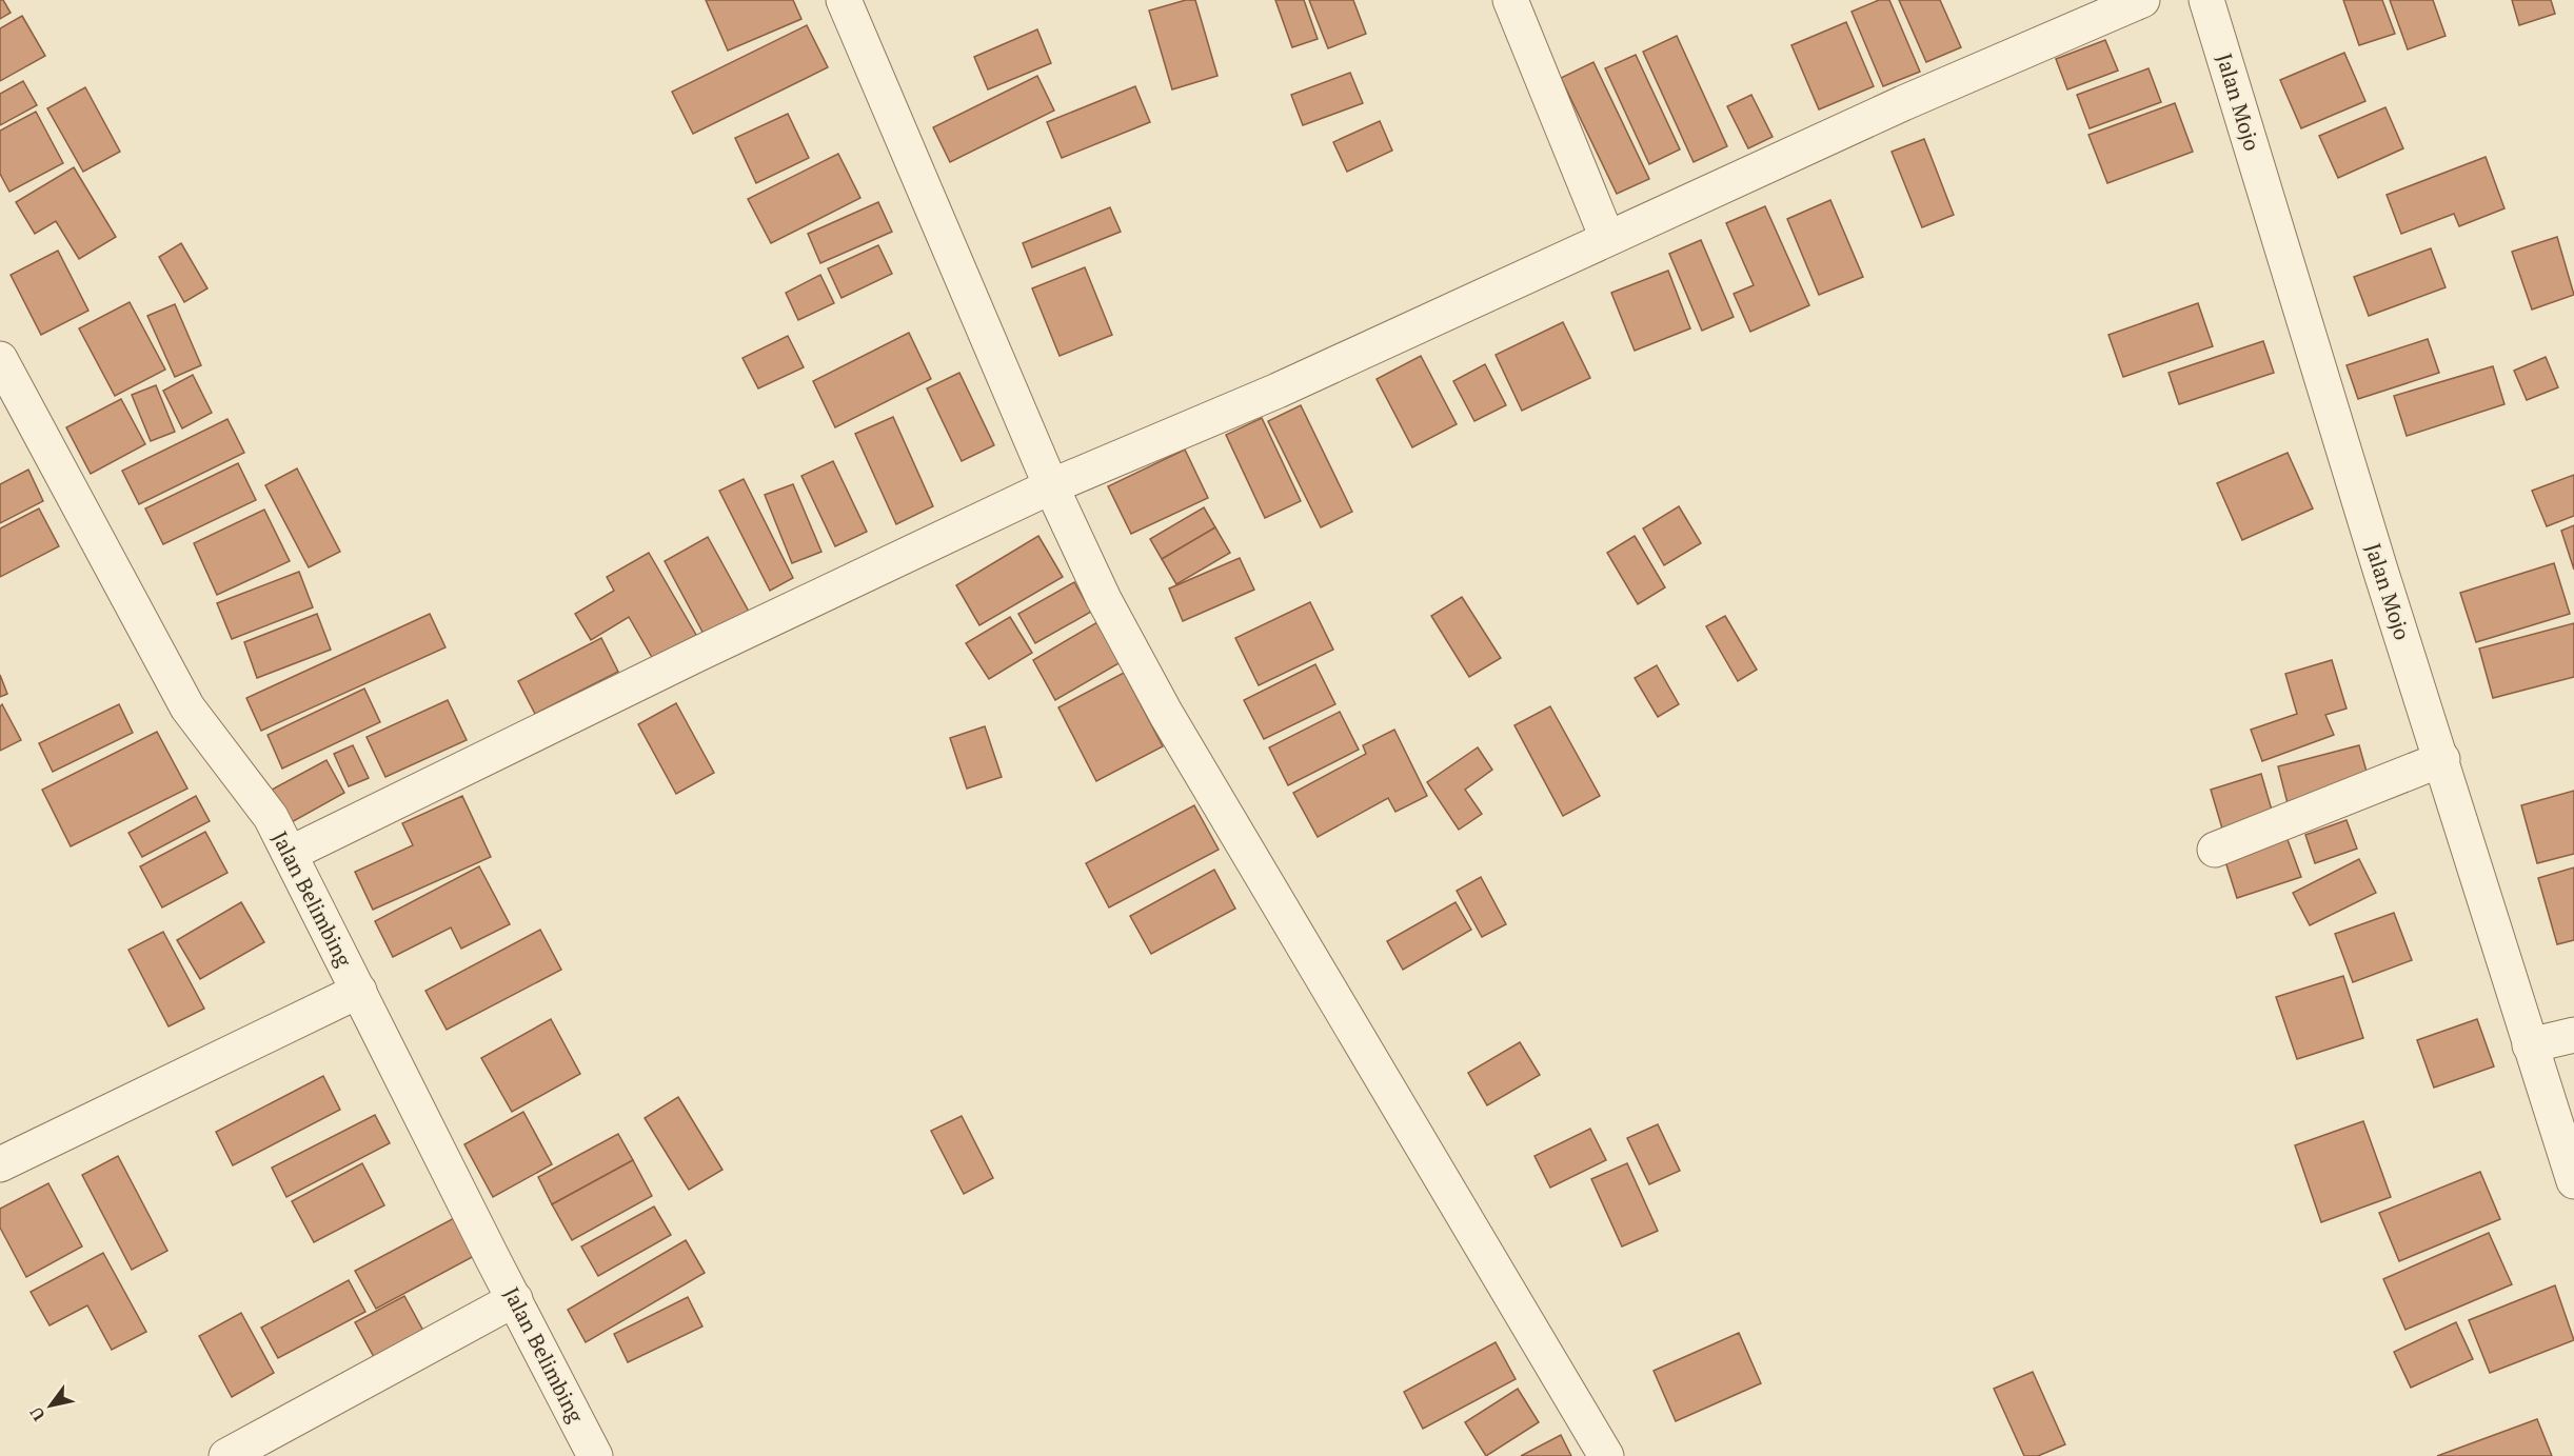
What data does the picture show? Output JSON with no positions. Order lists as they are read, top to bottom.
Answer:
{
  "streets": {
    "street": ["Jalan Mojo", "Jalan Belimbing"]
  },
  "north": "bottom left"
}
